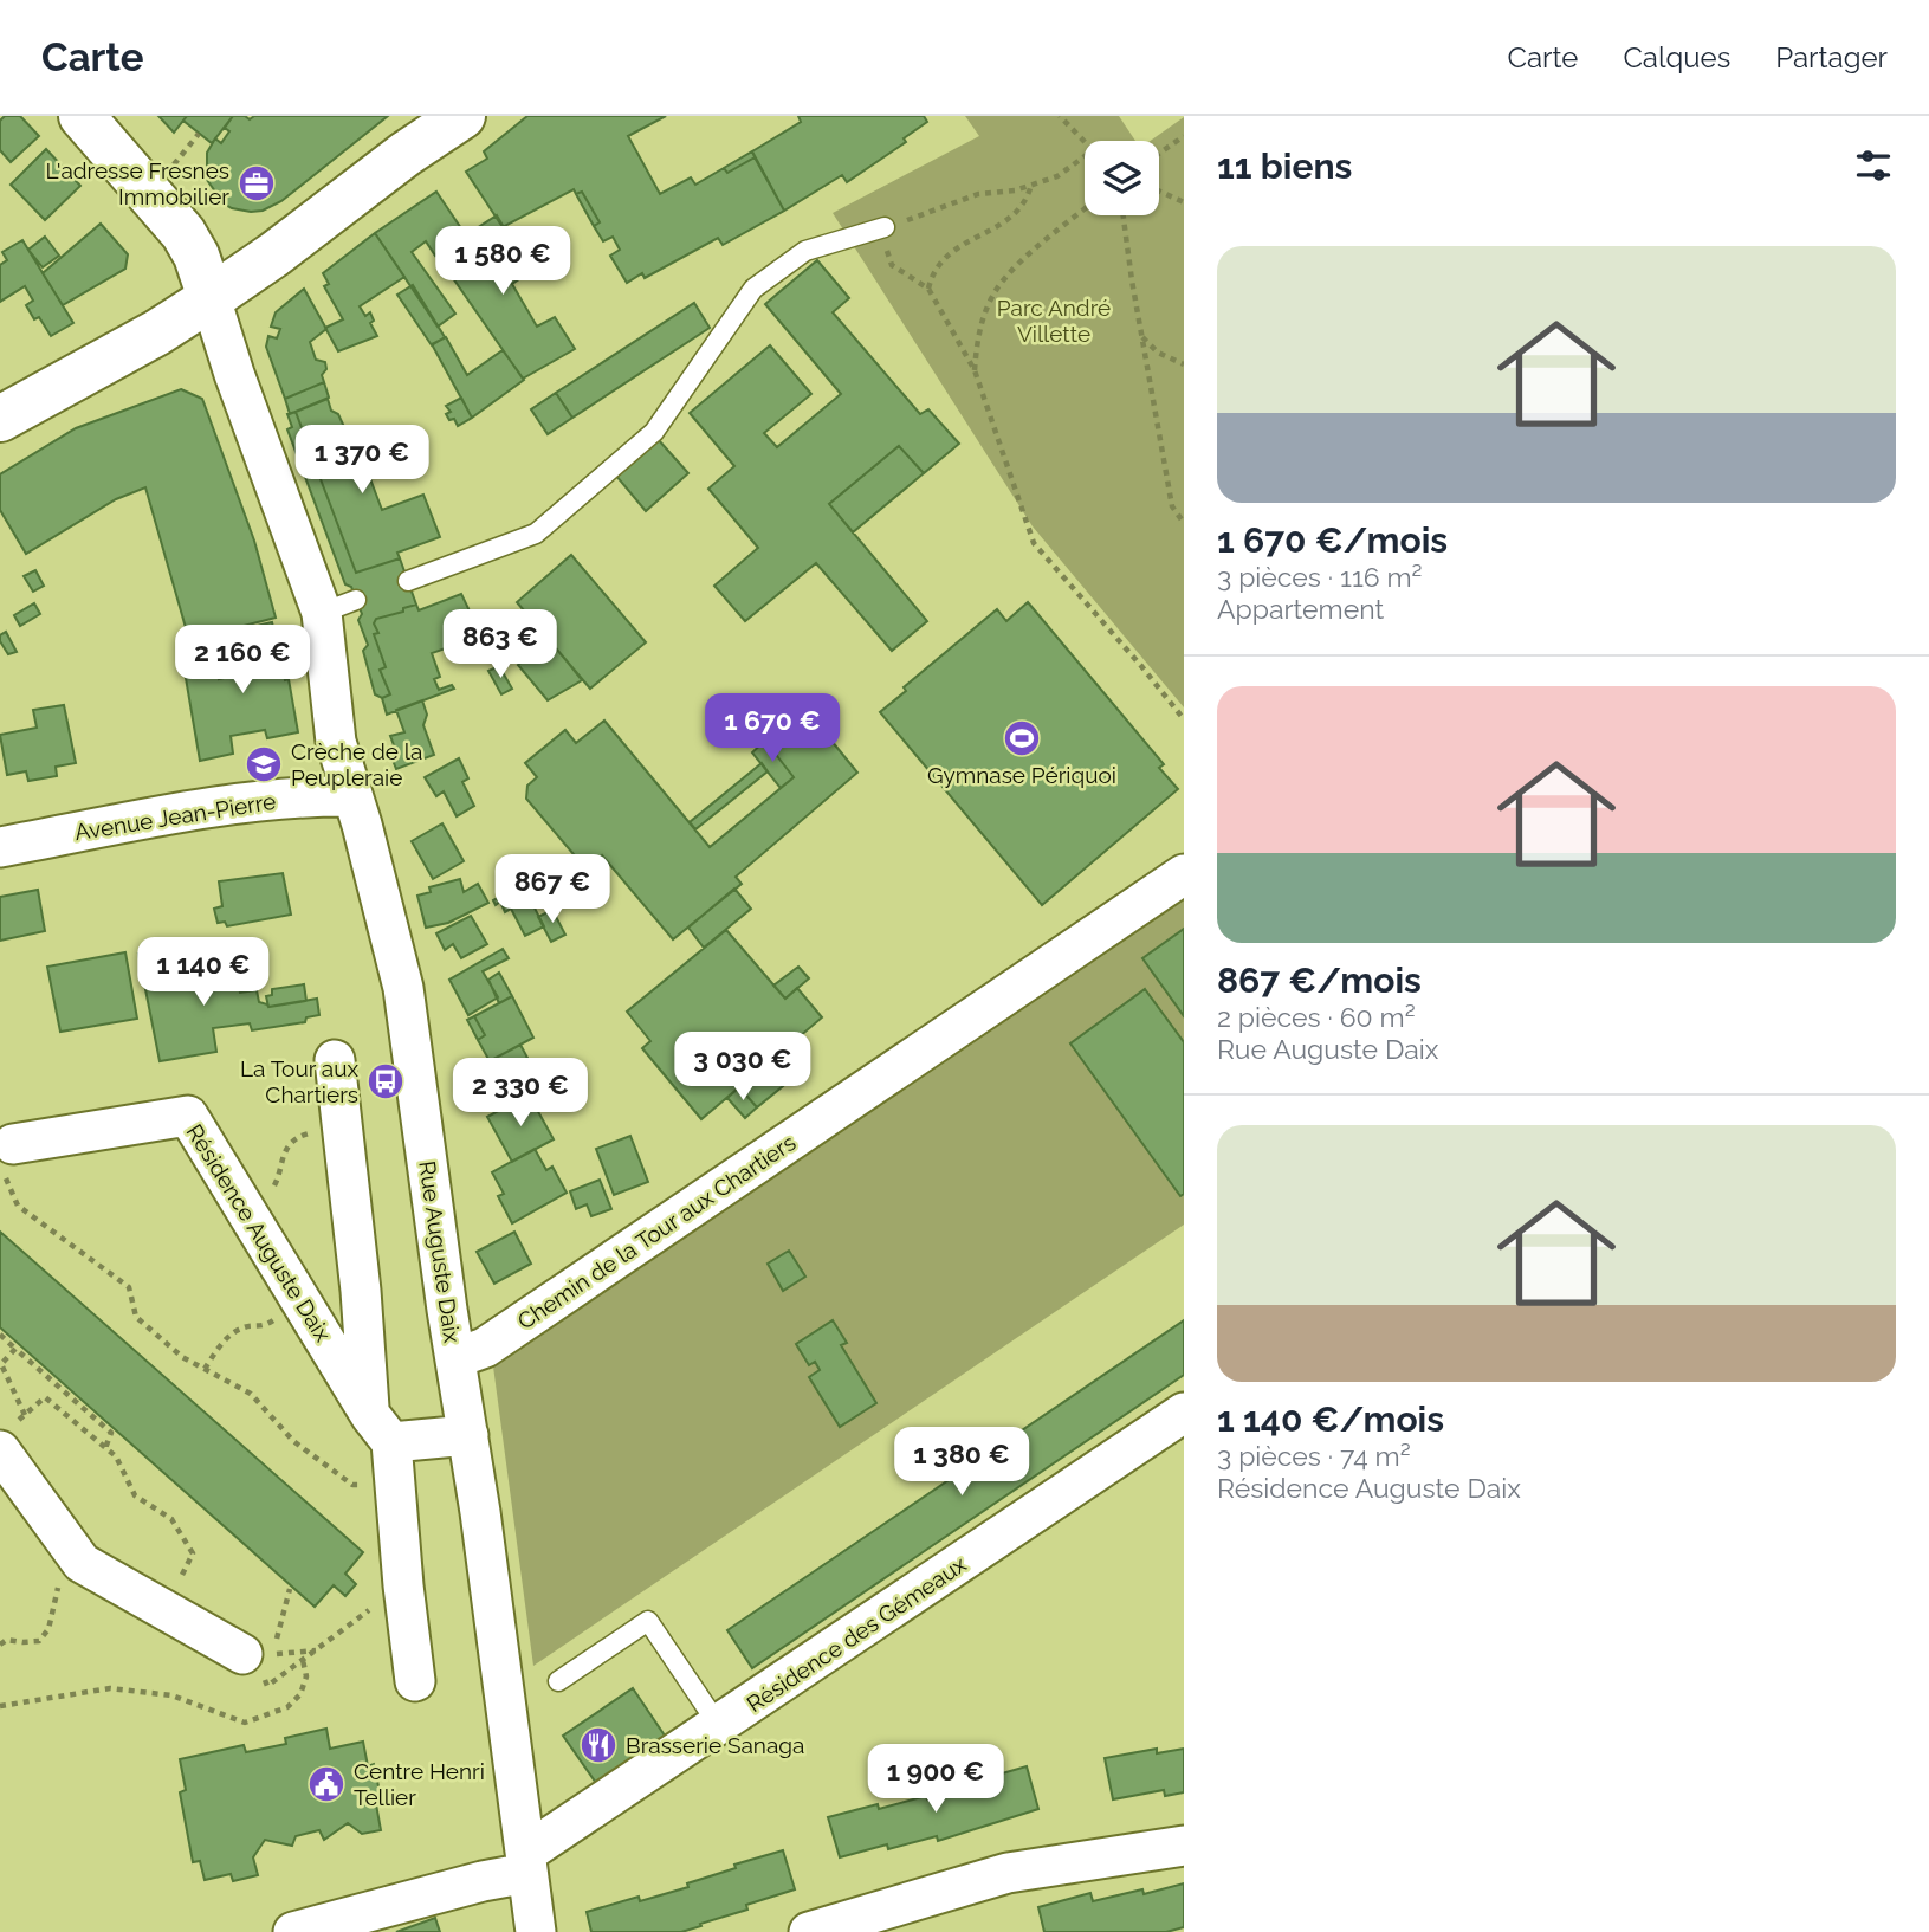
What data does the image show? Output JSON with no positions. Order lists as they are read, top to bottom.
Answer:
{
  "streets": {
    "street": [
      "Avenue Jean-Pierre",
      "Chemin de la Tour aux Chartiers",
      "Résidence Auguste Daix",
      "Rue Auguste Daix",
      "Résidence des Gémeaux"
    ]
  },
  "crossings": [
    ["Avenue Jean-Pierre", "Rue Auguste Daix"],
    ["Chemin de la Tour aux Chartiers", "Rue Auguste Daix"],
    ["Rue Auguste Daix", "Résidence des Gémeaux"]
  ],
  "parks": ["Parc André Villette"],
  "places": {
    "office": ["L'adresse Fresnes Immobilier"],
    "sports": ["Gymnase Périquoi"],
    "school or university": ["Crèche de la Peupleraie"],
    "bus stop": ["La Tour aux Chartiers"],
    "restaurant": ["Brasserie Sanaga"],
    "public building": ["Centre Henri Tellier"]
  },
  "page": {
    "header": "Carte",
    "nav": ["Carte", "Calques", "Partager"],
    "heading": "11 biens",
    "list": [
      {
        "name": "1 670 €/mois",
        "note": "3 pièces · 116 m² · Appartement"
      },
      {
        "name": "867 €/mois",
        "note": "2 pièces · 60 m² · Rue Auguste Daix"
      },
      {
        "name": "1 140 €/mois",
        "note": "3 pièces · 74 m² · Résidence Auguste Daix"
      }
    ],
    "price": [
      "1 580 €",
      "1 370 €",
      "863 €",
      "2 160 €",
      "1 670 €",
      "867 €",
      "1 140 €",
      "3 030 €",
      "2 330 €",
      "1 380 €",
      "1 900 €"
    ]
  }
}
